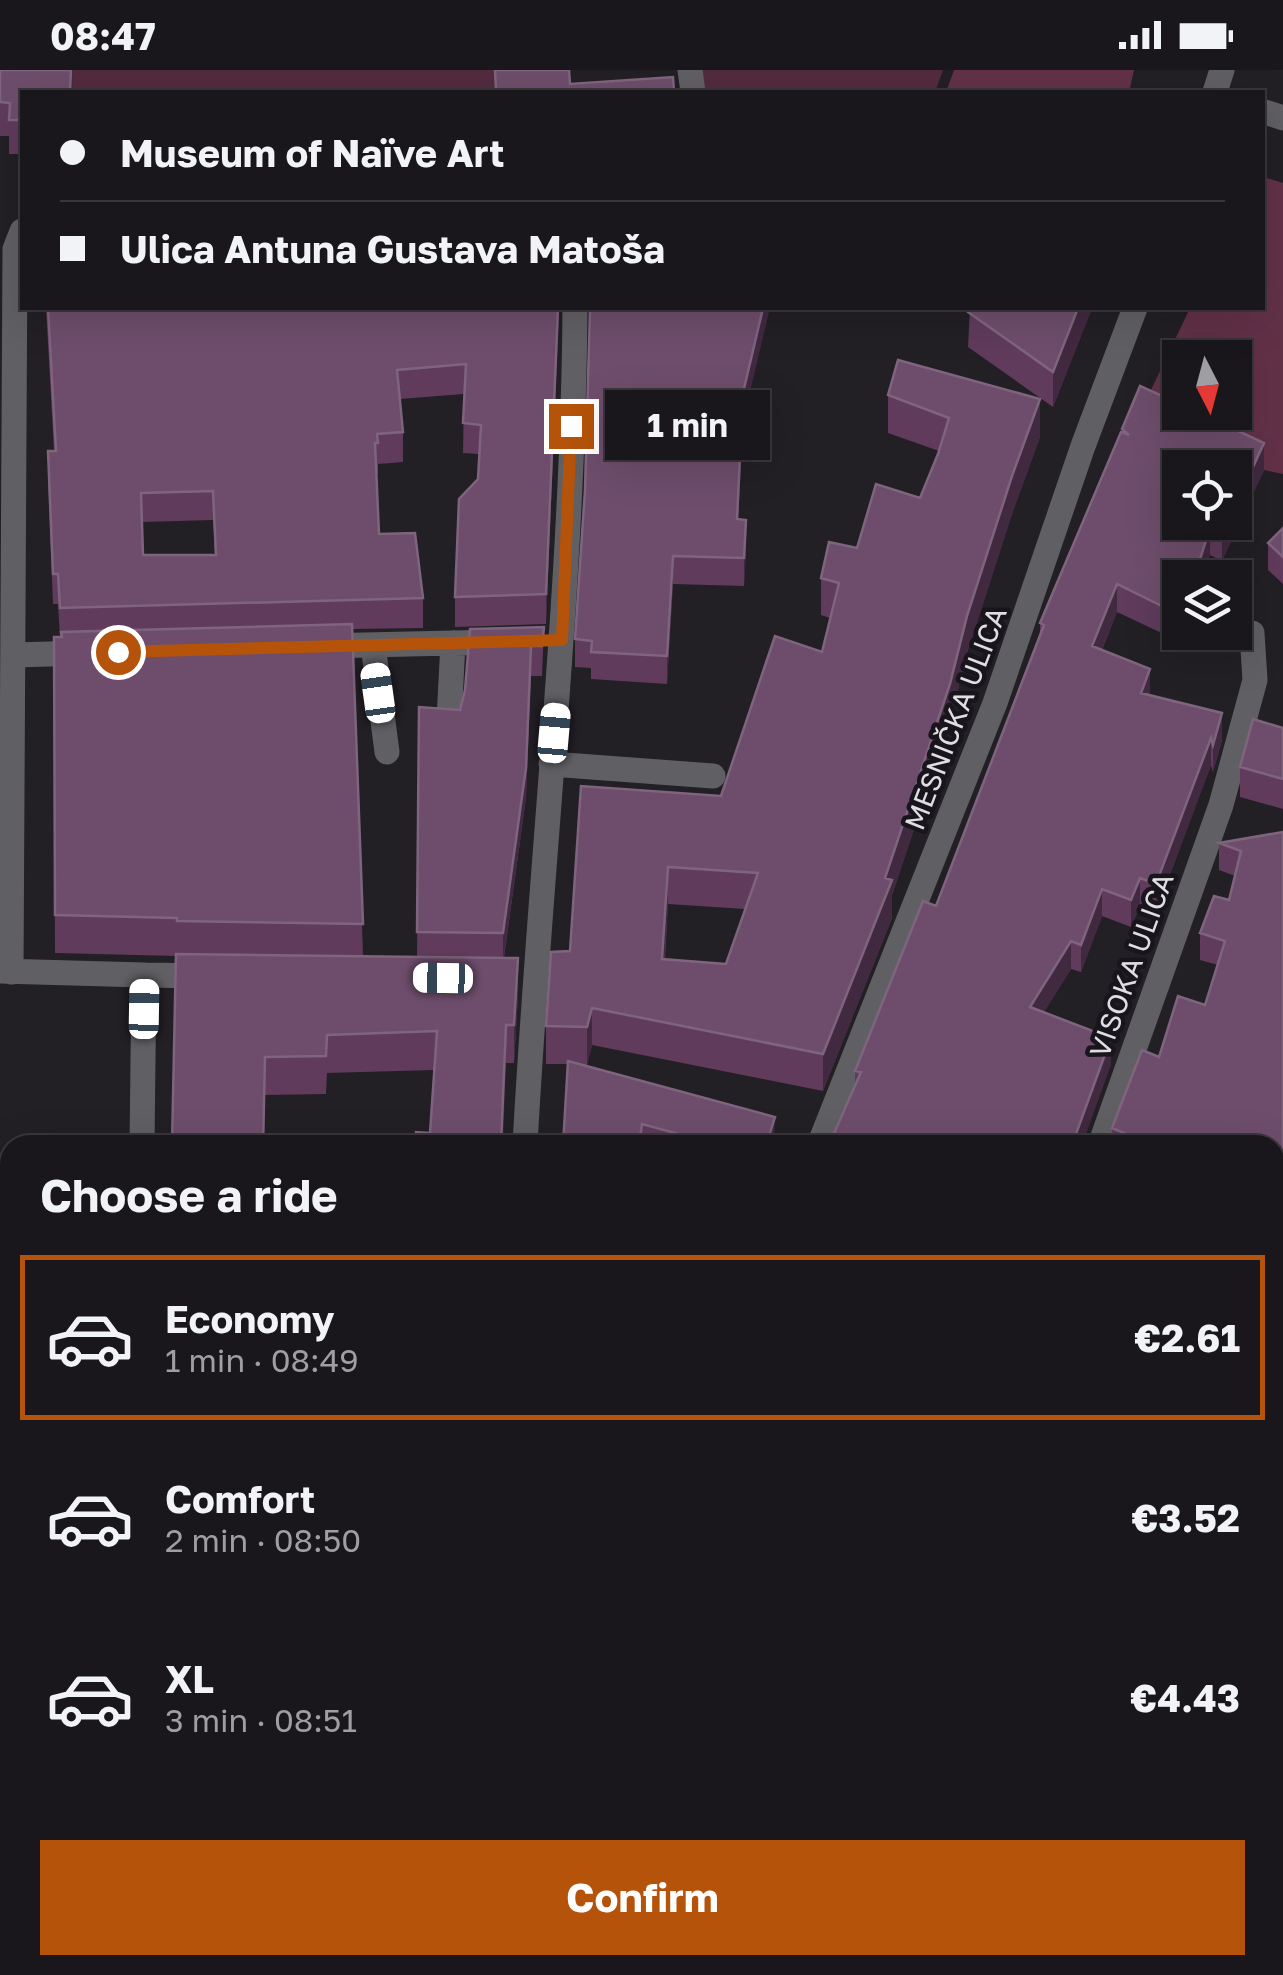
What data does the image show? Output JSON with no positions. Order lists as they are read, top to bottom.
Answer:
{
  "streets": {
    "street": ["MESNIČKA ULICA", "VISOKA ULICA"]
  },
  "north": "bottom",
  "page": {
    "status": "08:47",
    "banner": ["Museum of Naïve Art", "Ulica Antuna Gustava Matoša"],
    "bubble": "1 min",
    "heading": "Choose a ride",
    "list": [
      {
        "name": "Economy",
        "note": "1 min · 08:49",
        "value": "€2.61"
      },
      {
        "name": "Comfort",
        "note": "2 min · 08:50",
        "value": "€3.52"
      },
      {
        "name": "XL",
        "note": "3 min · 08:51",
        "value": "€4.43"
      }
    ],
    "buttons": "Confirm"
  }
}
